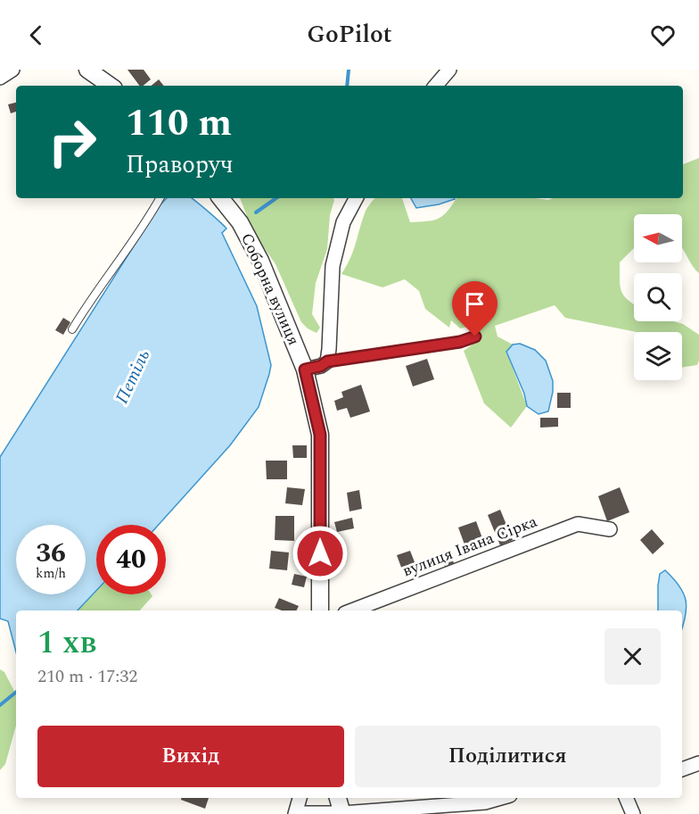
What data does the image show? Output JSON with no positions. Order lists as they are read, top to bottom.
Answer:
{
  "streets": {
    "street": ["Соборна вулиця", "вулиця Івана Сірка"]
  },
  "water": ["Петіль"],
  "north": "left",
  "page": {
    "header": "GoPilot",
    "turn": ["110 m", "Праворуч"],
    "speed": "36 km/h",
    "limit": "40",
    "heading": ["1 хв", "210 m · 17:32"],
    "buttons": ["Вихід", "Поділитися"]
  }
}
